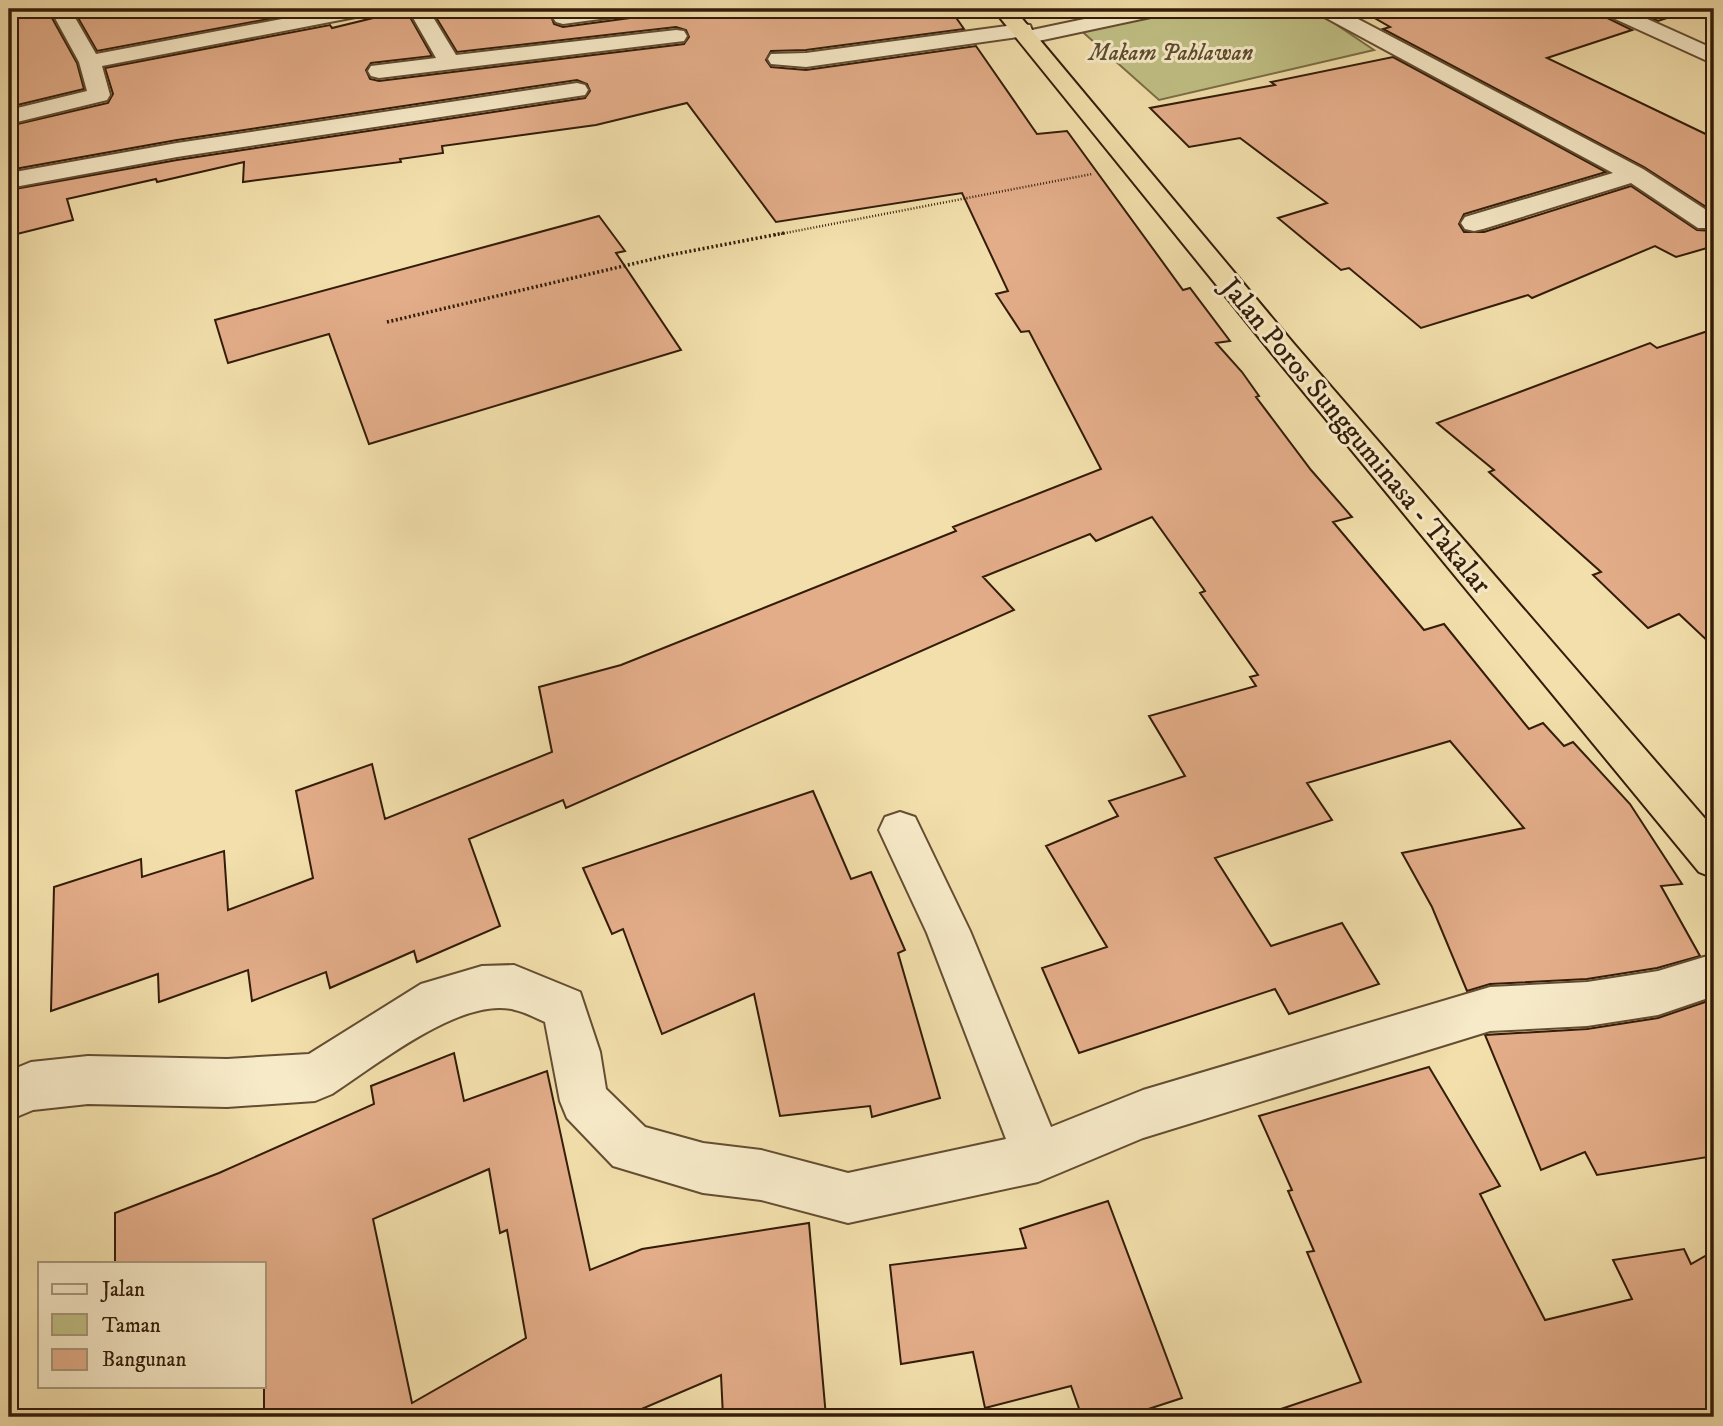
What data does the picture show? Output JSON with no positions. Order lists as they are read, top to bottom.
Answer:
{
  "streets": {
    "highway": ["Jalan Poros Sungguminasa - Takalar"]
  },
  "parks": ["Makam Pahlawan"],
  "legend": ["Jalan", "Taman", "Bangunan"]
}
